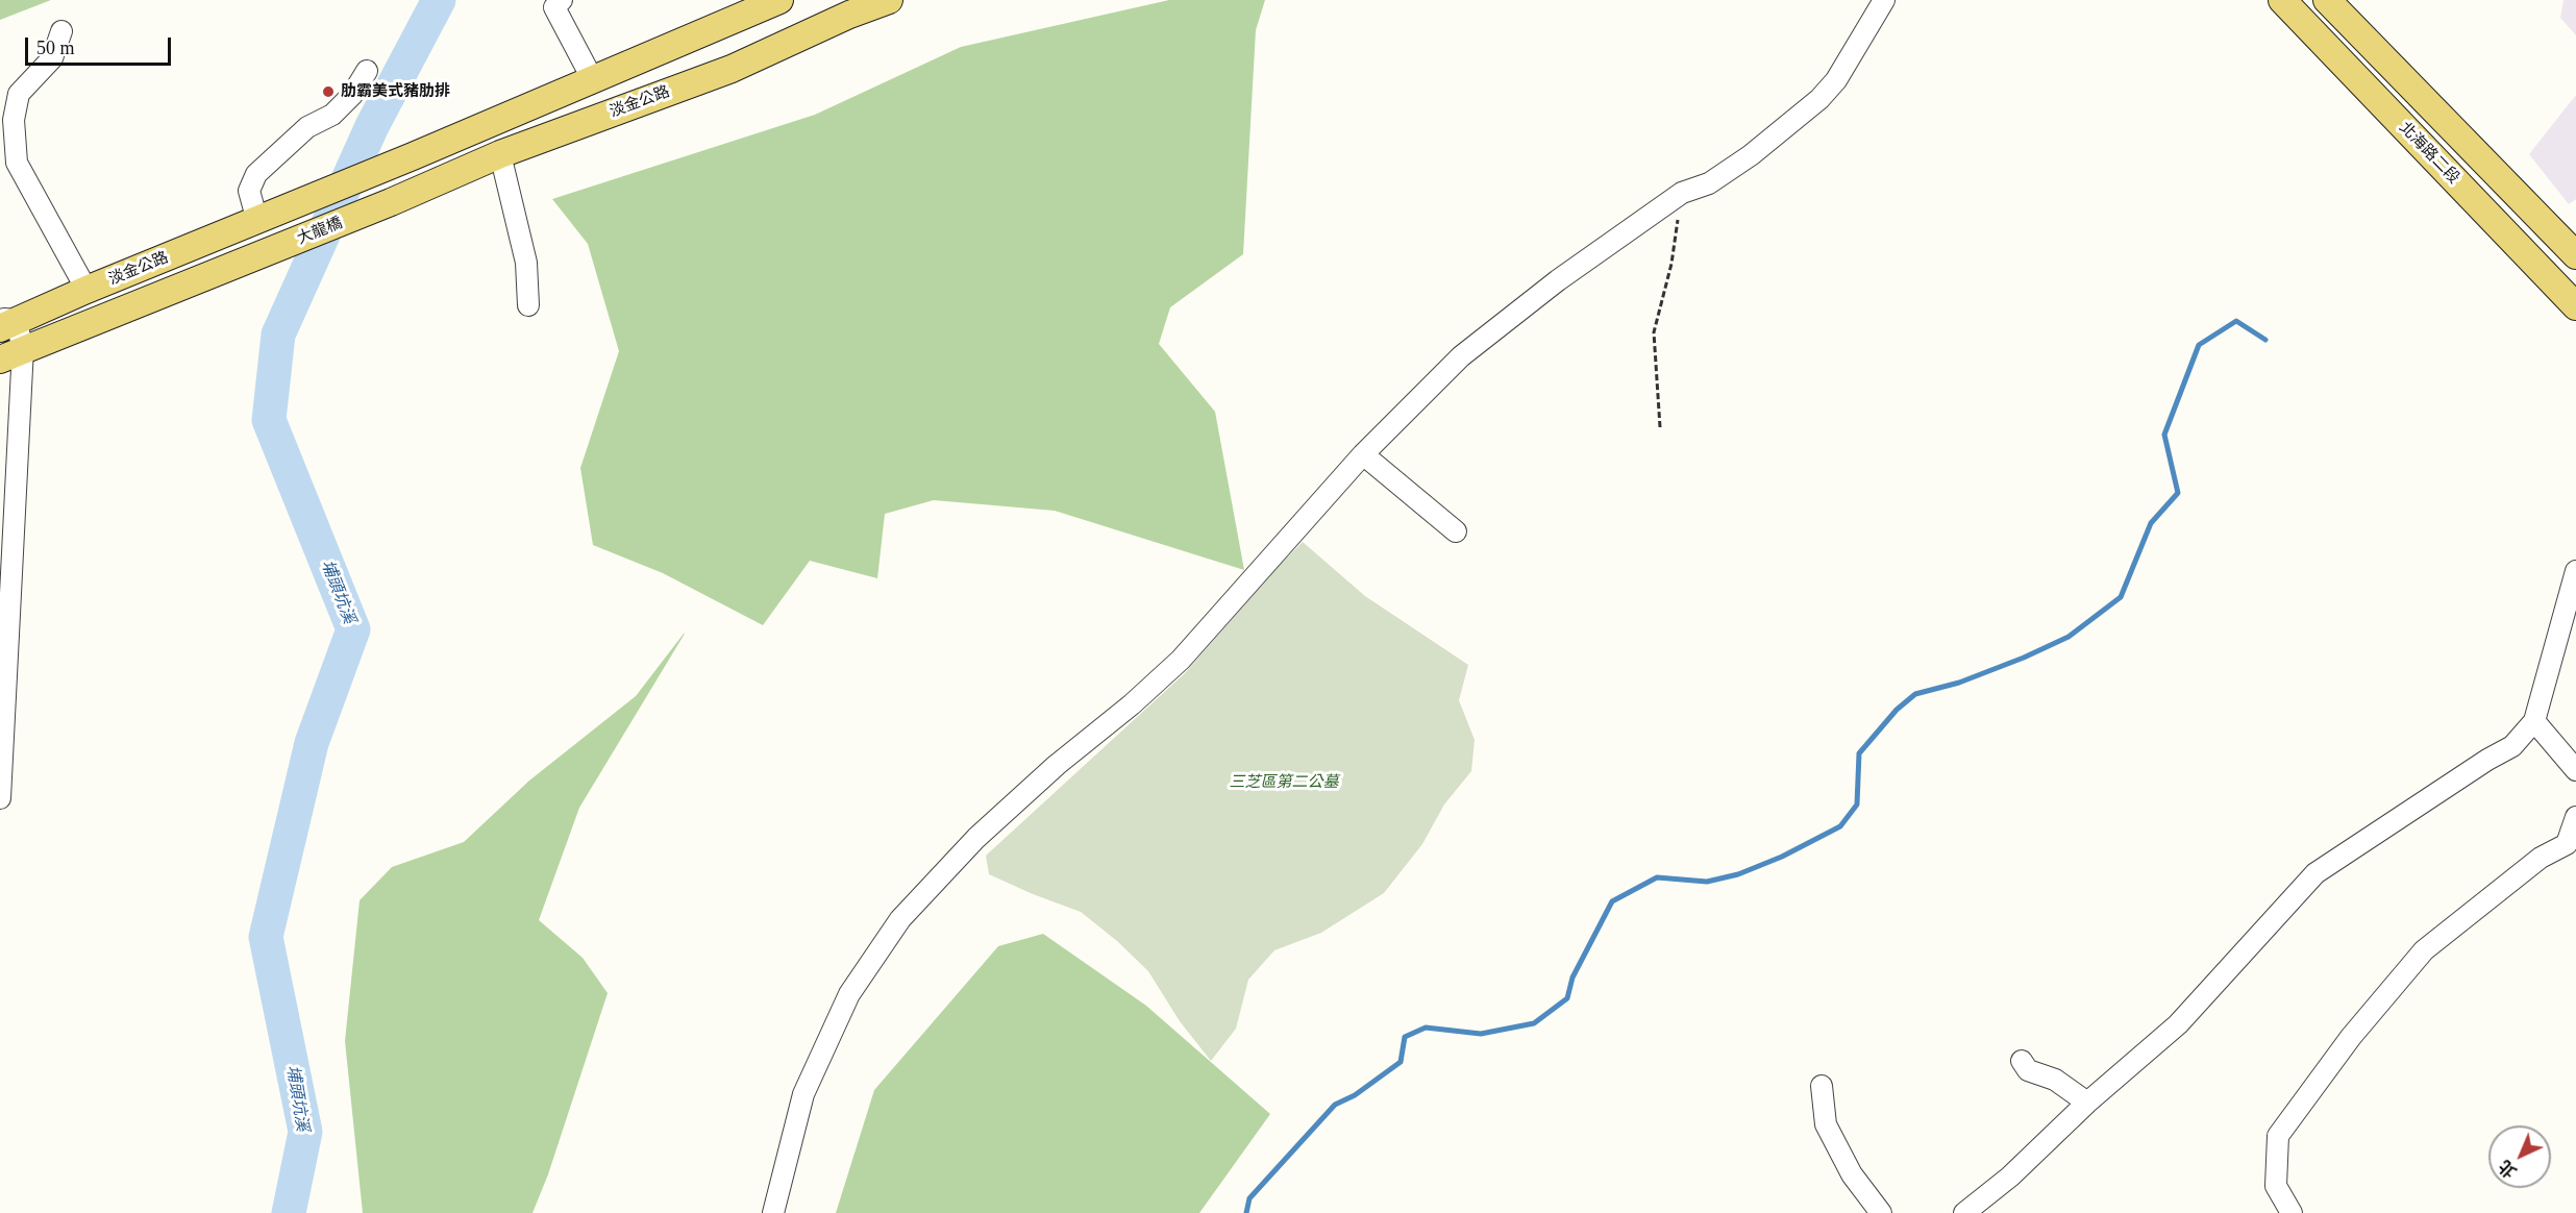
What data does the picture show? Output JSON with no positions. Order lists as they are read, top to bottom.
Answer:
{
  "streets": {
    "main road": ["淡金公路", "北海路二段", "大龍橋"]
  },
  "crossings": [
    ["淡金公路", "大龍橋"]
  ],
  "water": ["埔頭坑溪"],
  "parks": ["三芝區第二公墓"],
  "places": ["肋霸美式豬肋排"],
  "scale_bar": "50 m",
  "north": "bottom left"
}
